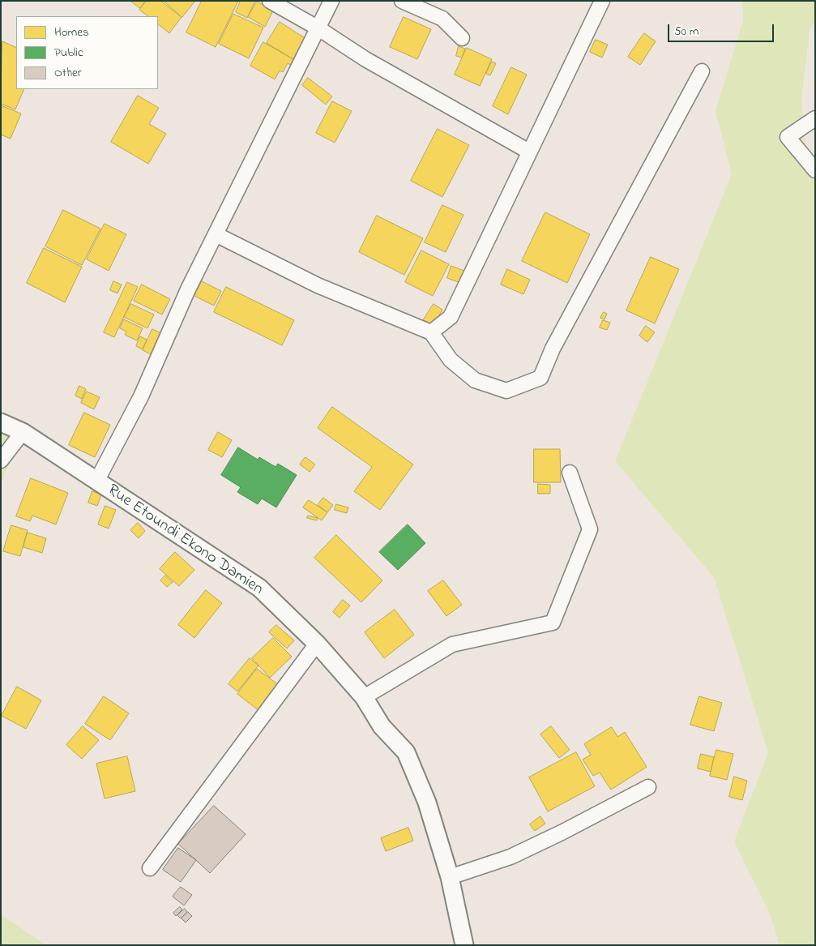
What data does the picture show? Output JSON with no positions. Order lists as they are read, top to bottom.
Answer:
{
  "streets": {
    "street": ["Rue Etoundi Ekono Damien"]
  },
  "legend": ["Homes", "Public", "Other"],
  "scale_bar": "50 m"
}
